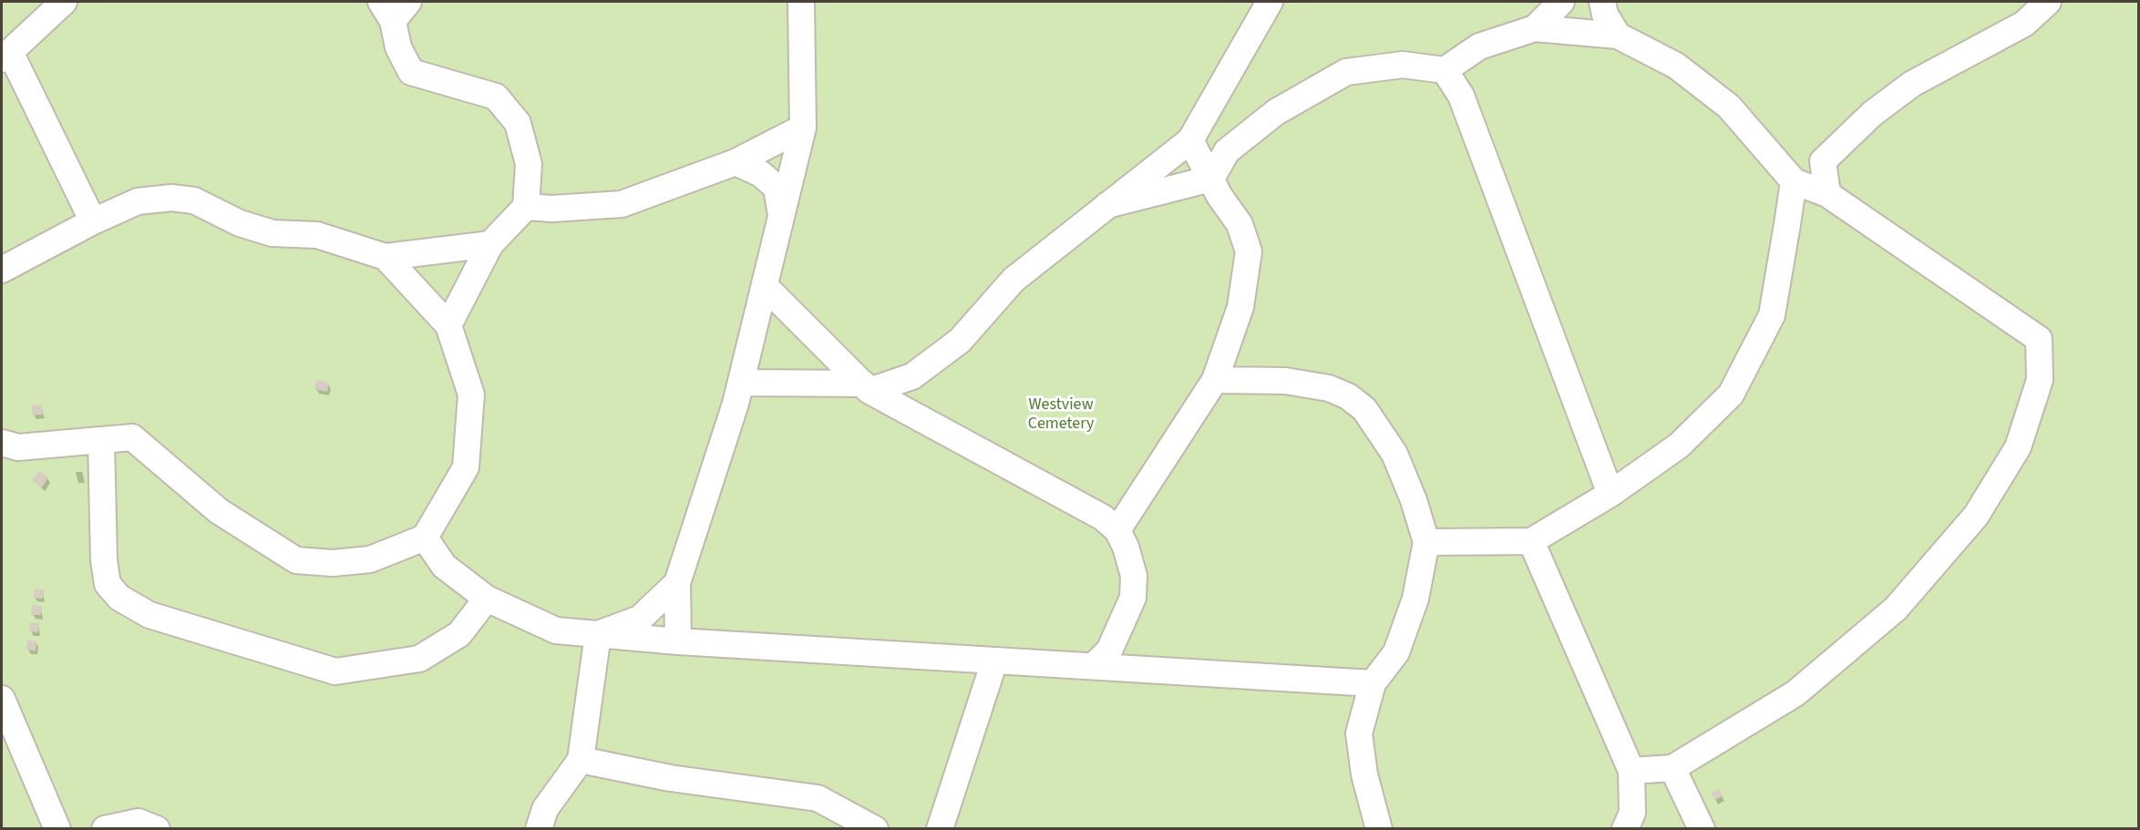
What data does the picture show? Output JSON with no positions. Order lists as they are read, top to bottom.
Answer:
{
  "parks": ["Westview Cemetery"]
}
